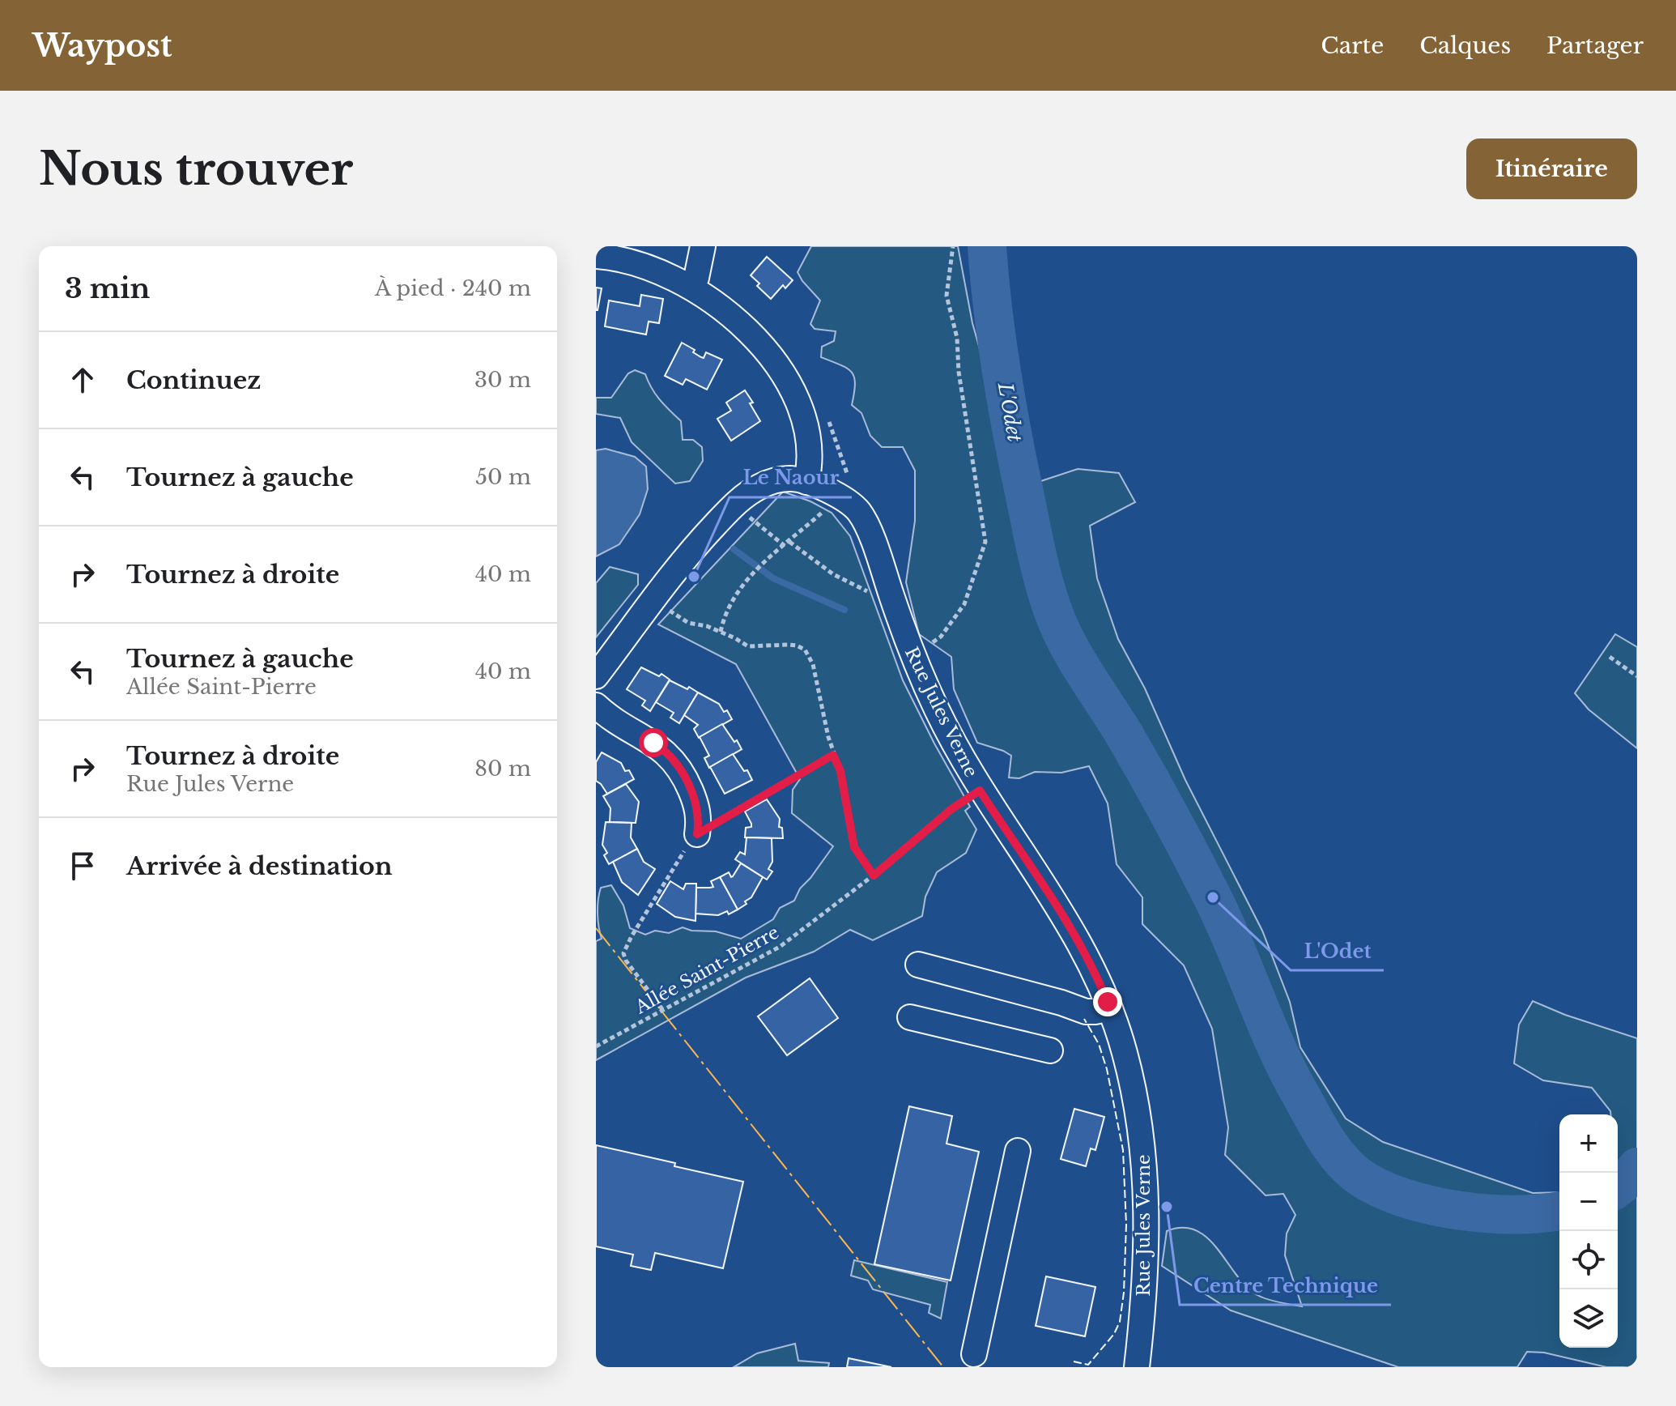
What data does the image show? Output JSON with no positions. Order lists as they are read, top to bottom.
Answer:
{
  "streets": {
    "street": ["Rue Jules Verne"],
    "path": ["Allée Saint-Pierre"]
  },
  "crossings": [
    ["Rue Jules Verne", "Allée Saint-Pierre"]
  ],
  "water": ["L'Odet"],
  "places": ["Le Naour", "L'Odet", "Centre Technique"],
  "page": {
    "header": "Waypost",
    "nav": ["Carte", "Calques", "Partager"],
    "buttons": "Itinéraire",
    "title": "Nous trouver",
    "heading": ["3 min", "À pied · 240 m"],
    "list": [
      ["Continuez", "30 m"],
      ["Tournez à gauche", "50 m"],
      ["Tournez à droite", "40 m"],
      ["Tournez à gauche", "Allée Saint-Pierre", "40 m"],
      ["Tournez à droite", "Rue Jules Verne", "80 m"],
      "Arrivée à destination"
    ],
    "map_buttons": ["+", "−"]
  }
}
